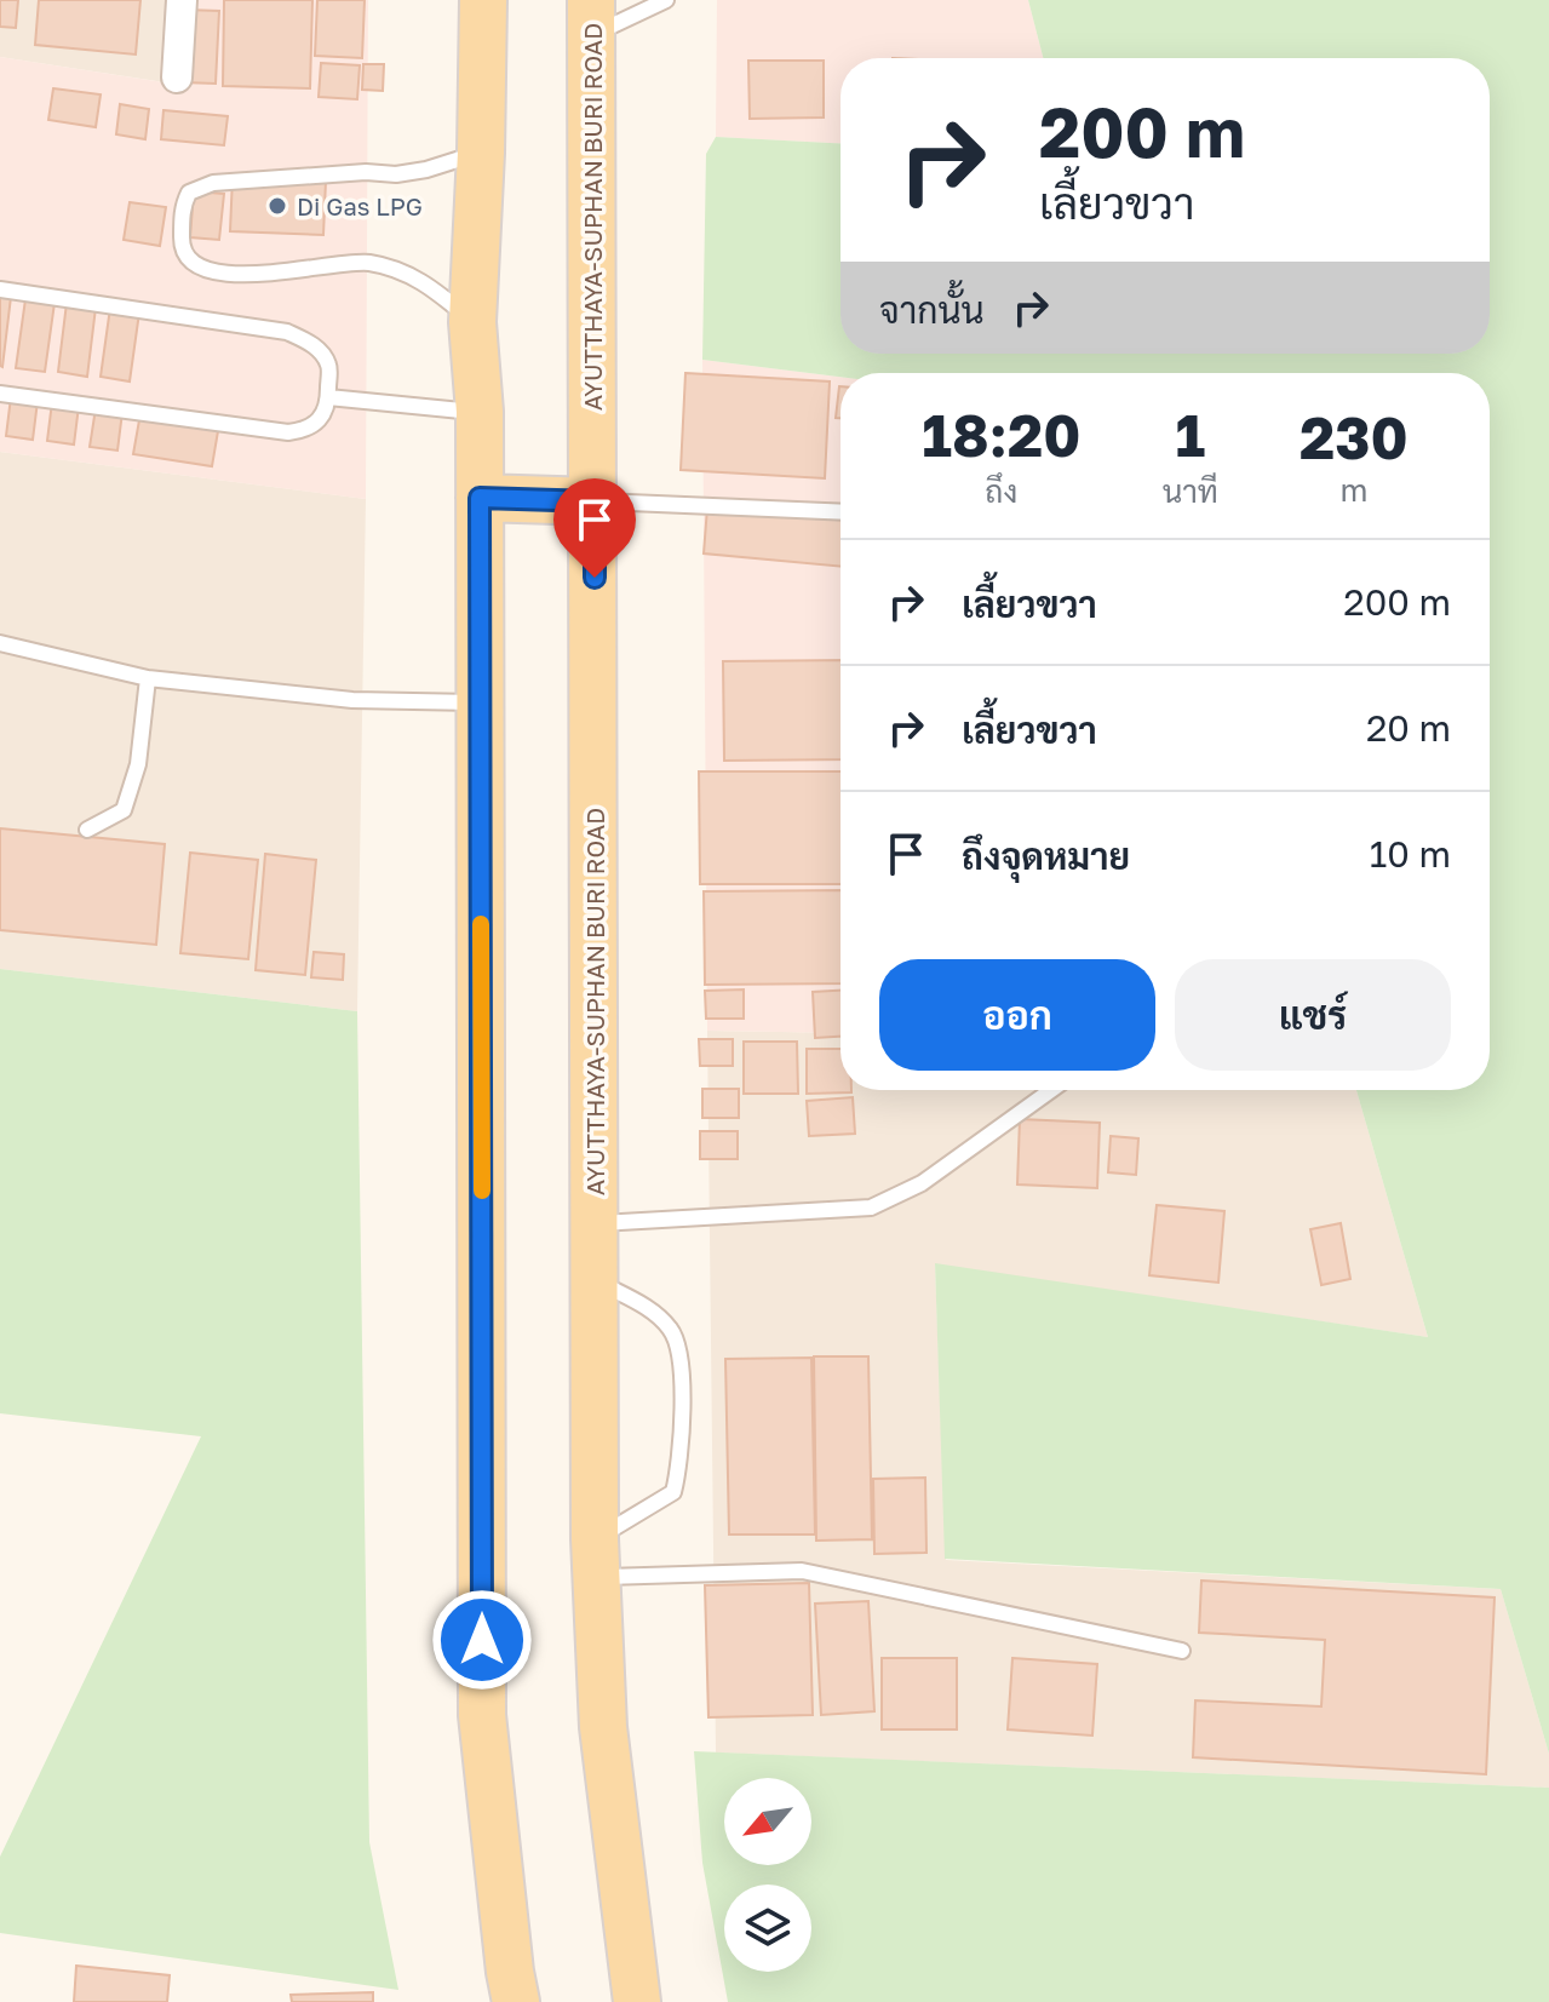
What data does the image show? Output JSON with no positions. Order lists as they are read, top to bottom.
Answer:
{
  "streets": {
    "main road": ["AYUTTHAYA-SUPHAN BURI ROAD"]
  },
  "places": ["Di Gas LPG"],
  "north": "bottom left",
  "page": {
    "turn": ["200 m", "เลี้ยวขวา"],
    "then": "จากนั้น",
    "eta": [
      "18:20",
      "ถึง",
      "1",
      "นาที",
      "230",
      "m"
    ],
    "list": [
      {
        "name": "เลี้ยวขวา",
        "value": "200 m"
      },
      {
        "name": "เลี้ยวขวา",
        "value": "20 m"
      },
      {
        "name": "ถึงจุดหมาย",
        "value": "10 m"
      }
    ],
    "buttons": ["ออก", "แชร์"]
  }
}
